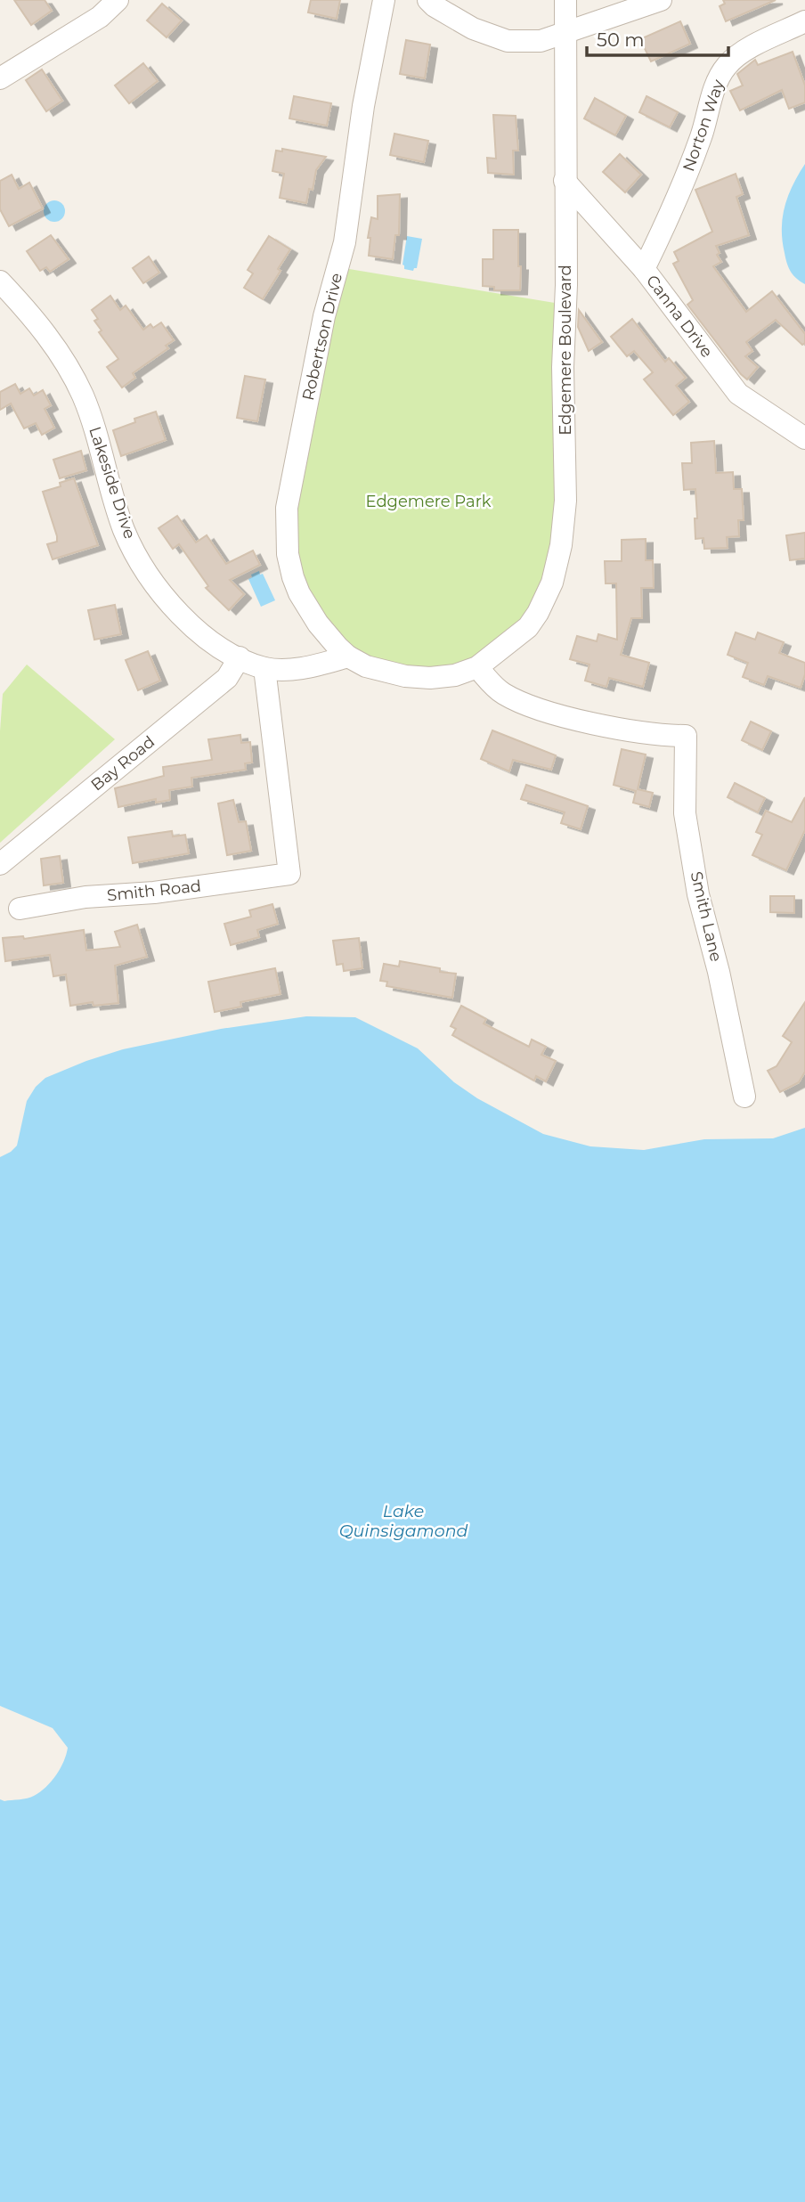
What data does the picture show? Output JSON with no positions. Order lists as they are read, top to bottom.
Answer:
{
  "streets": {
    "street": [
      "Norton Way",
      "Canna Drive",
      "Robertson Drive",
      "Edgemere Boulevard",
      "Lakeside Drive",
      "Bay Road",
      "Smith Road",
      "Smith Lane"
    ]
  },
  "crossings": [
    ["Norton Way", "Canna Drive"],
    ["Canna Drive", "Edgemere Boulevard"],
    ["Edgemere Boulevard", "Smith Lane"],
    ["Lakeside Drive", "Bay Road"],
    ["Lakeside Drive", "Smith Road"]
  ],
  "water": ["Lake Quinsigamond"],
  "parks": ["Edgemere Park"],
  "scale_bar": "50 m"
}
